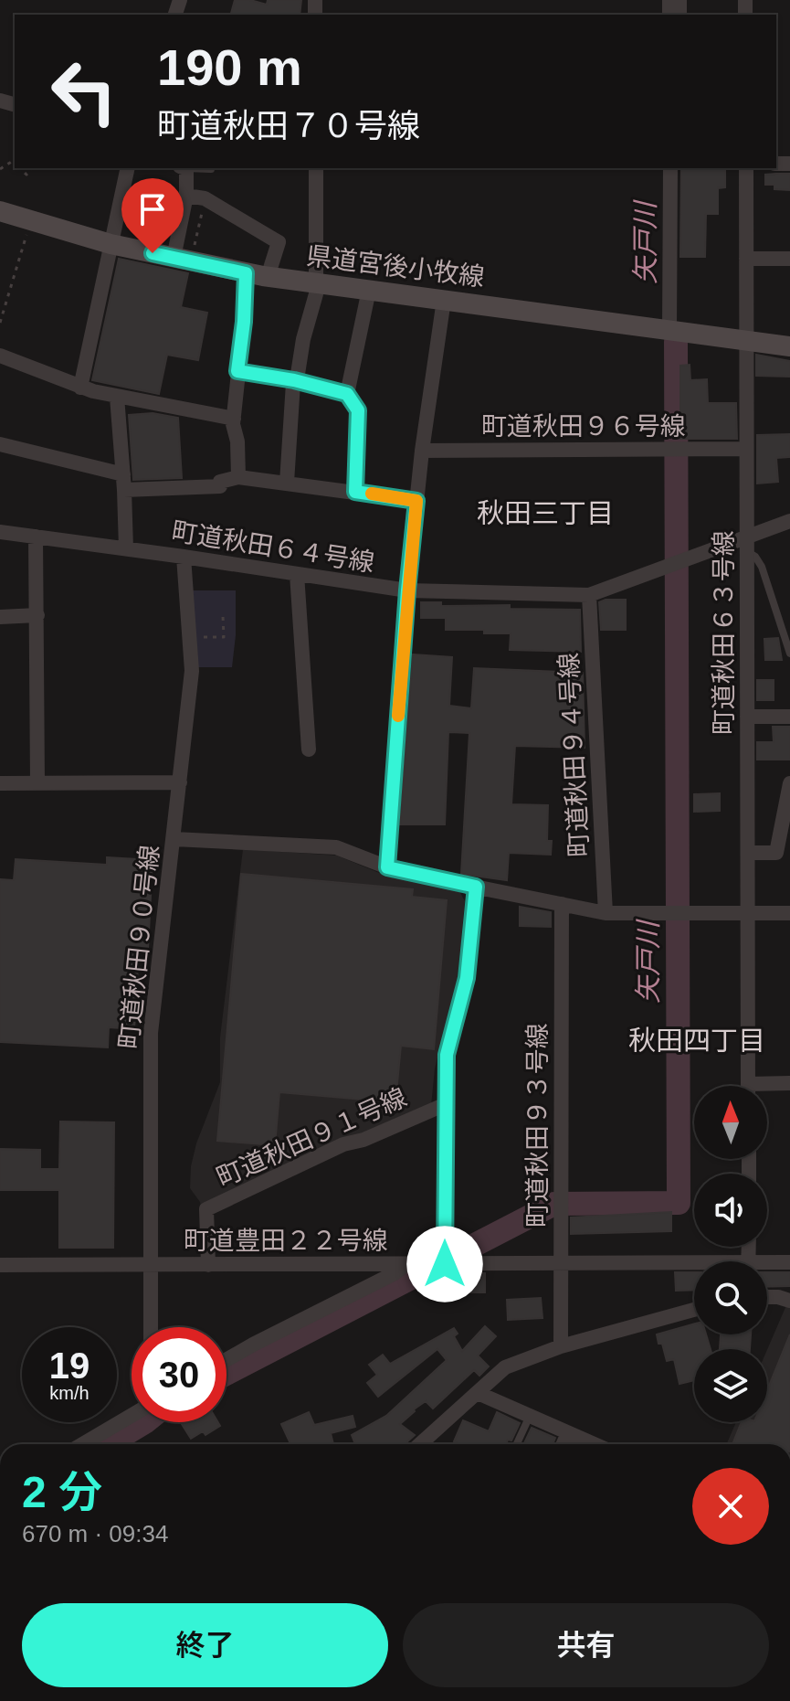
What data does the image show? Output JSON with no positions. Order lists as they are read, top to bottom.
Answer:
{
  "streets": {
    "main road": ["県道宮後小牧線"],
    "street": [
      "町道秋田９６号線",
      "町道秋田６４号線",
      "町道秋田６３号線",
      "町道秋田９４号線",
      "町道秋田９０号線",
      "町道秋田９３号線",
      "町道秋田９１号線",
      "町道豊田２２号線"
    ]
  },
  "crossings": [
    ["県道宮後小牧線", "町道秋田６３号線"],
    ["町道秋田９６号線", "町道秋田６３号線"],
    ["町道秋田６４号線", "町道秋田６３号線"],
    ["町道秋田６４号線", "町道秋田９４号線"],
    ["町道秋田６４号線", "町道秋田９０号線"],
    ["町道秋田９０号線", "町道豊田２２号線"],
    ["町道秋田９３号線", "町道豊田２２号線"],
    ["町道秋田９１号線", "町道豊田２２号線"]
  ],
  "districts": ["秋田三丁目", "秋田四丁目"],
  "water": ["矢戸川"],
  "north": "top",
  "page": {
    "turn": ["190 m", "町道秋田７０号線"],
    "speed": "19 km/h",
    "limit": "30",
    "heading": ["2 分", "670 m · 09:34"],
    "buttons": ["終了", "共有"]
  }
}
